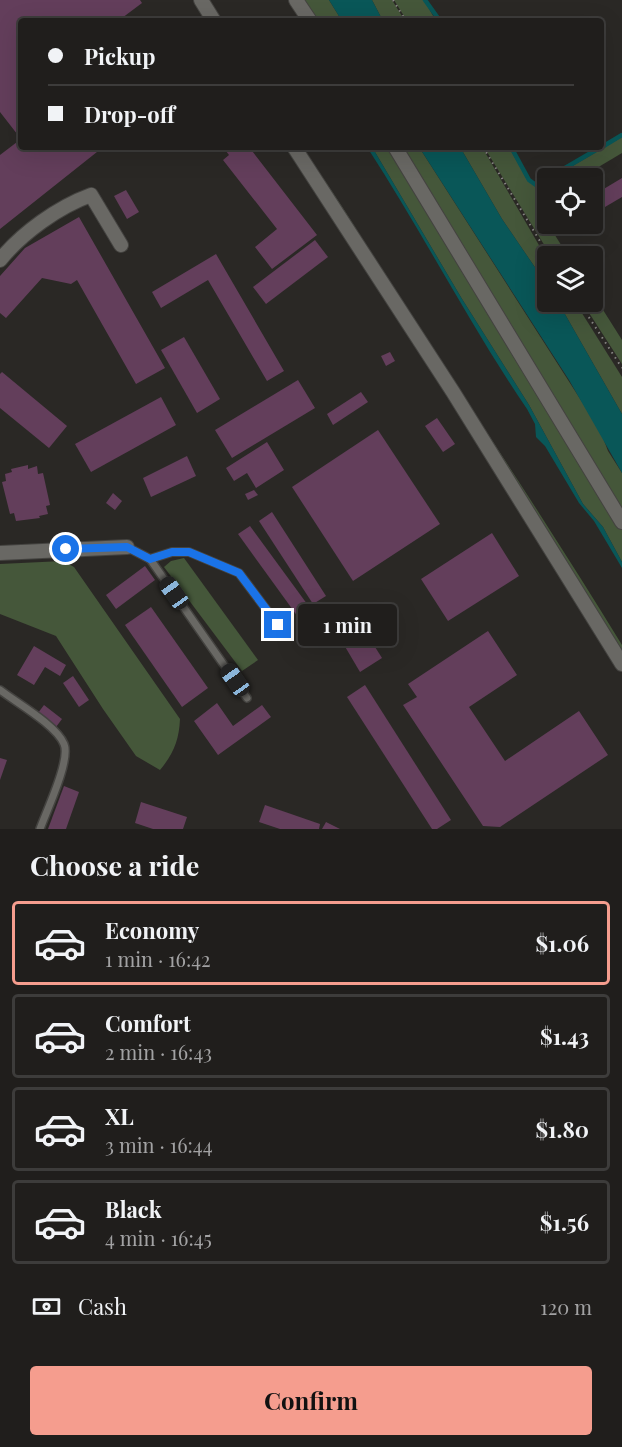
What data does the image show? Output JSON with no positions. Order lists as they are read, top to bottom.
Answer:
{
  "page": {
    "banner": ["Pickup", "Drop-off"],
    "bubble": "1 min",
    "heading": "Choose a ride",
    "list": [
      {
        "name": "Economy",
        "note": "1 min · 16:42",
        "value": "$1.06"
      },
      {
        "name": "Comfort",
        "note": "2 min · 16:43",
        "value": "$1.43"
      },
      {
        "name": "XL",
        "note": "3 min · 16:44",
        "value": "$1.80"
      },
      {
        "name": "Black",
        "note": "4 min · 16:45",
        "value": "$1.56"
      }
    ],
    "pay": ["Cash", "120 m"],
    "buttons": "Confirm"
  }
}
